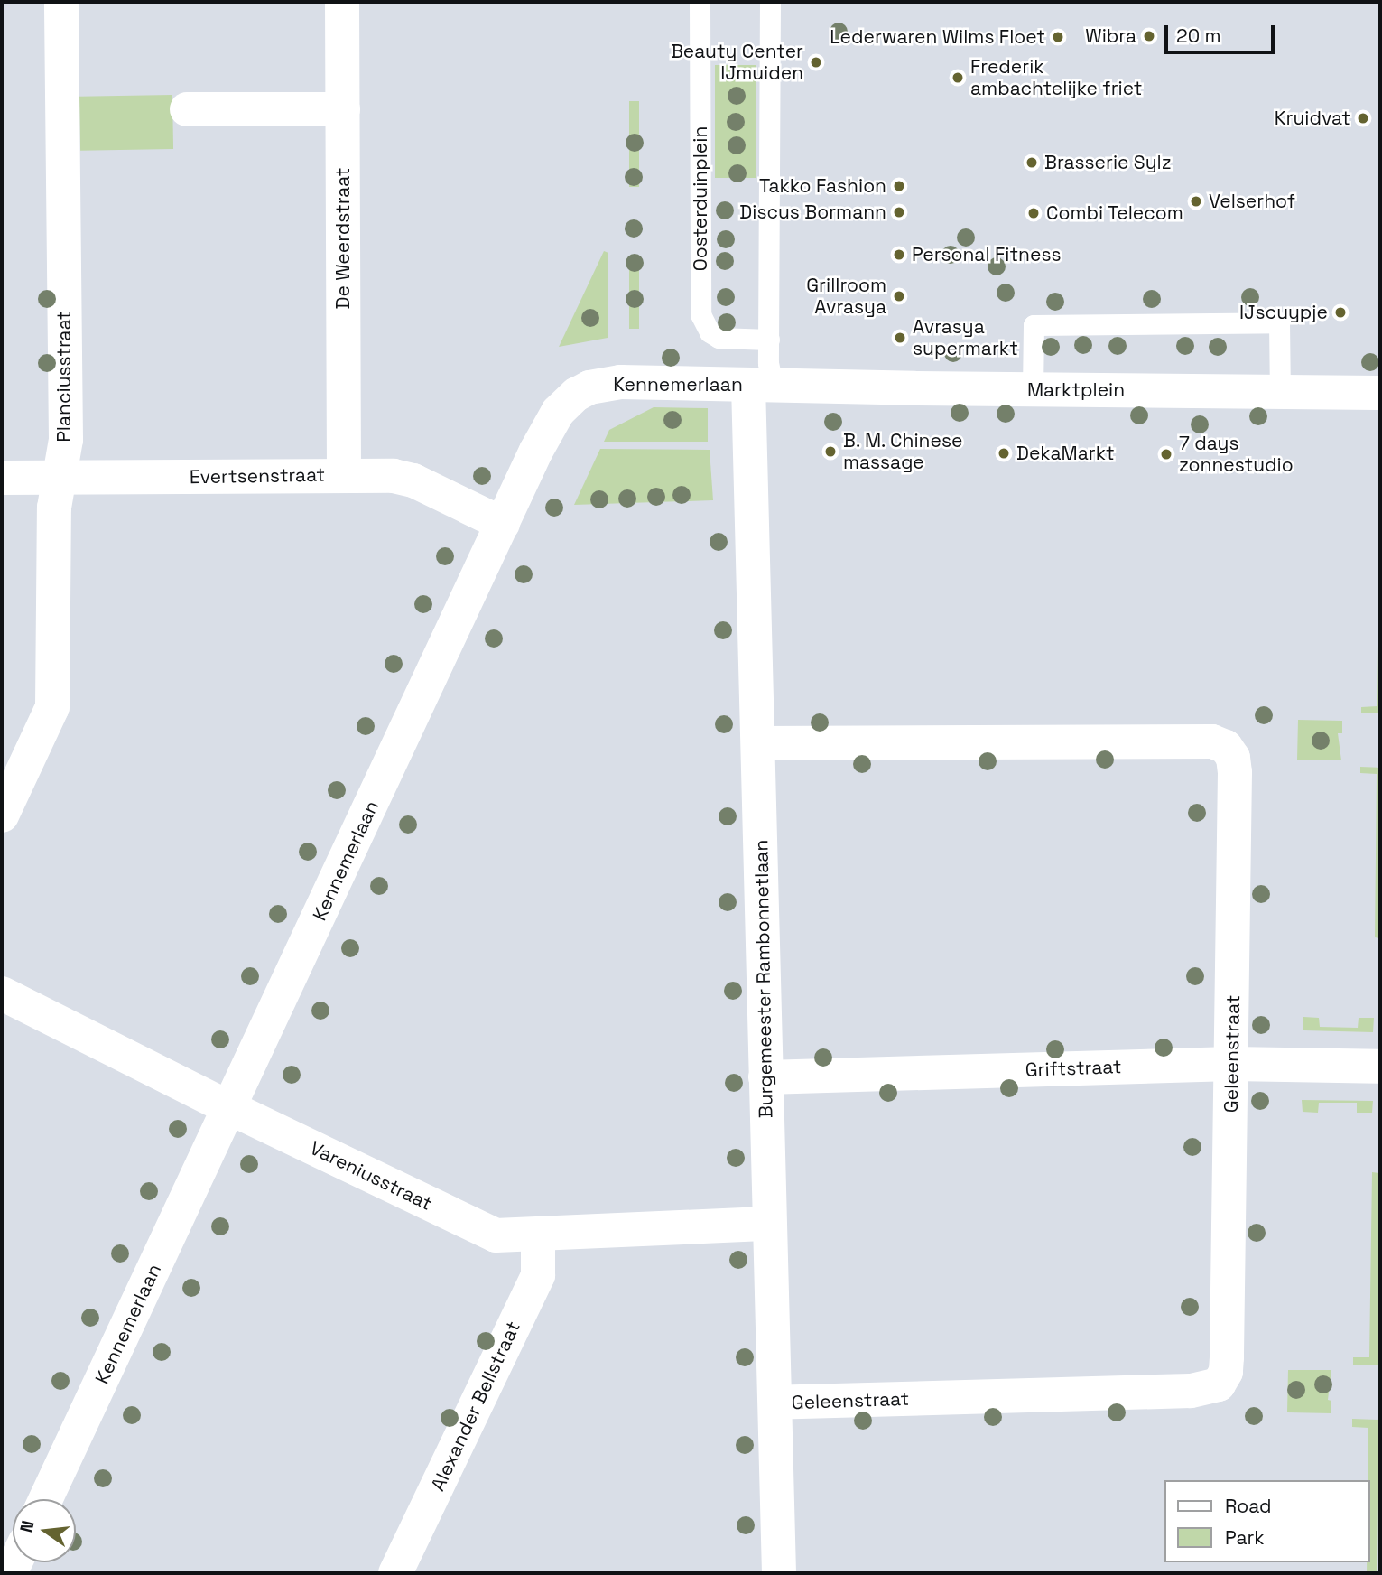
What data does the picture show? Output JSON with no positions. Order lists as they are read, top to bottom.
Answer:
{
  "streets": {
    "street": [
      "De Weerdstraat",
      "Planciusstraat",
      "Kennemerlaan",
      "Marktplein",
      "Evertsenstraat",
      "Burgemeester Rambonnetlaan",
      "Geleenstraat",
      "Griftstraat",
      "Vareniusstraat",
      "Alexander Bellstraat"
    ],
    "lane": ["Oosterduinplein"]
  },
  "crossings": [
    ["De Weerdstraat", "Evertsenstraat"],
    ["Planciusstraat", "Evertsenstraat"],
    ["Kennemerlaan", "Marktplein"],
    ["Kennemerlaan", "Evertsenstraat"],
    ["Kennemerlaan", "Burgemeester Rambonnetlaan"],
    ["Kennemerlaan", "Vareniusstraat"],
    ["Marktplein", "Burgemeester Rambonnetlaan"],
    ["Burgemeester Rambonnetlaan", "Geleenstraat"],
    ["Burgemeester Rambonnetlaan", "Griftstraat"],
    ["Burgemeester Rambonnetlaan", "Vareniusstraat"],
    ["Geleenstraat", "Griftstraat"],
    ["Vareniusstraat", "Alexander Bellstraat"]
  ],
  "places": [
    "Wibra",
    "Lederwaren Wilms Floet",
    "Beauty Center IJmuiden",
    "Frederik ambachtelijke friet",
    "Kruidvat",
    "Brasserie Sylz",
    "Takko Fashion",
    "Velserhof",
    "Discus Bormann",
    "Combi Telecom",
    "Personal Fitness",
    "Grillroom Avrasya",
    "IJscuypje",
    "Avrasya supermarkt",
    "B. M. Chinese massage",
    "DekaMarkt",
    "7 days zonnestudio"
  ],
  "legend": ["Road", "Park"],
  "scale_bar": "20 m",
  "north": "left"
}
